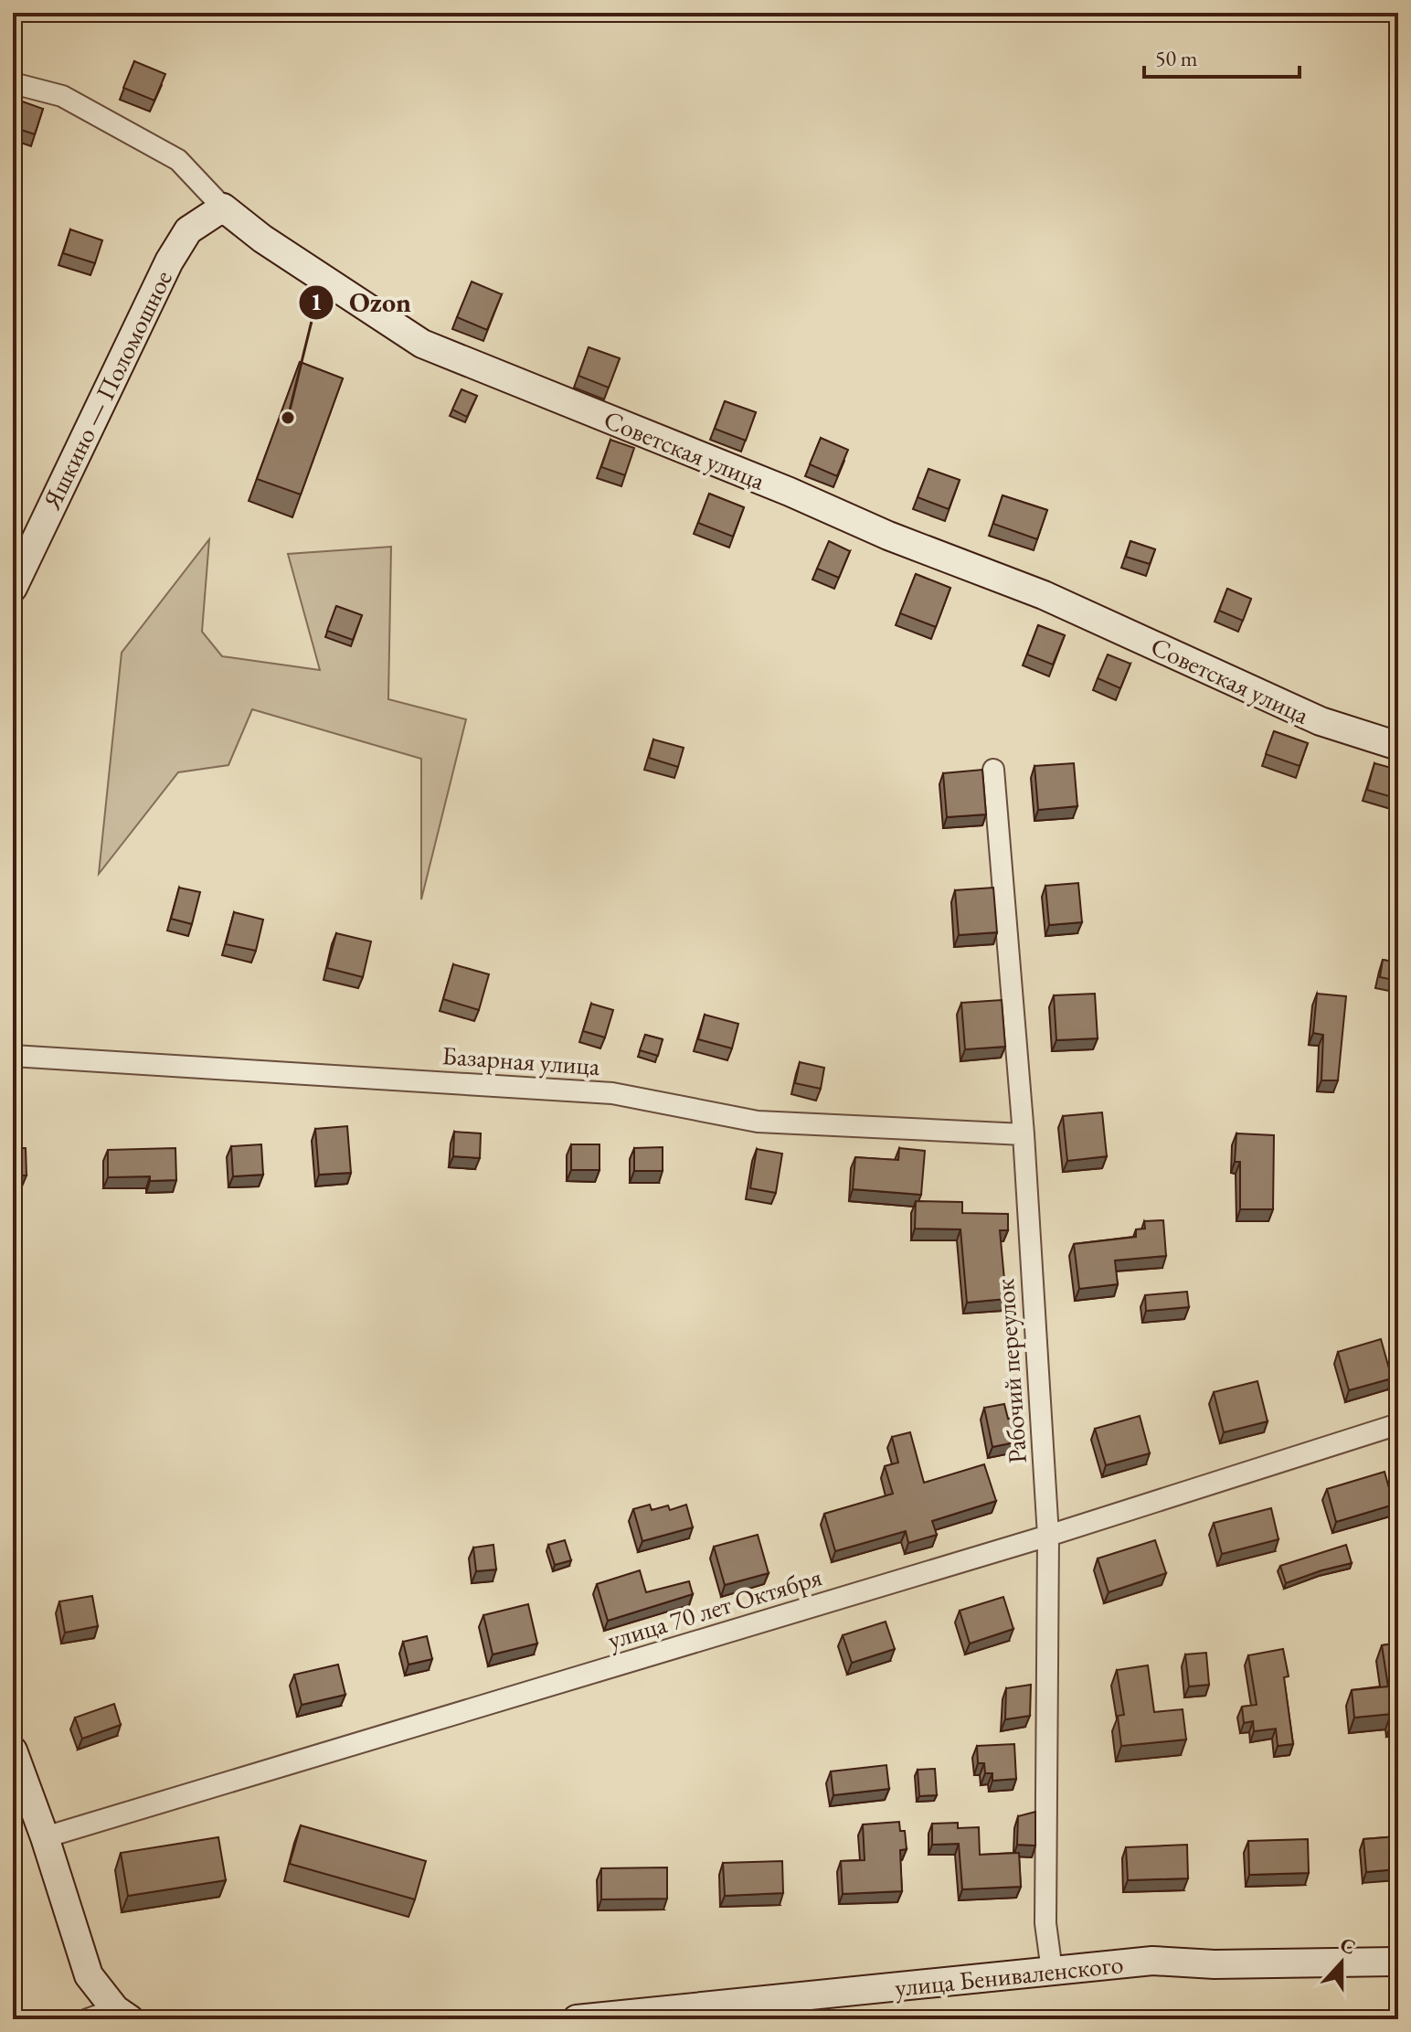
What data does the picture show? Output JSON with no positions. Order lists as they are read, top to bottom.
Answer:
{
  "streets": {
    "street": [
      "Яшкино — Поломошное",
      "Советская улица",
      "Базарная улица",
      "Рабочий переулок",
      "улица 70 лет Октября",
      "улица Бениваленского"
    ]
  },
  "crossings": [
    ["Яшкино — Поломошное", "Советская улица"],
    ["Базарная улица", "Рабочий переулок"],
    ["Рабочий переулок", "улица 70 лет Октября"],
    ["Рабочий переулок", "улица Бениваленского"]
  ],
  "places": ["Ozon"],
  "scale_bar": "50 m",
  "north": "top"
}
